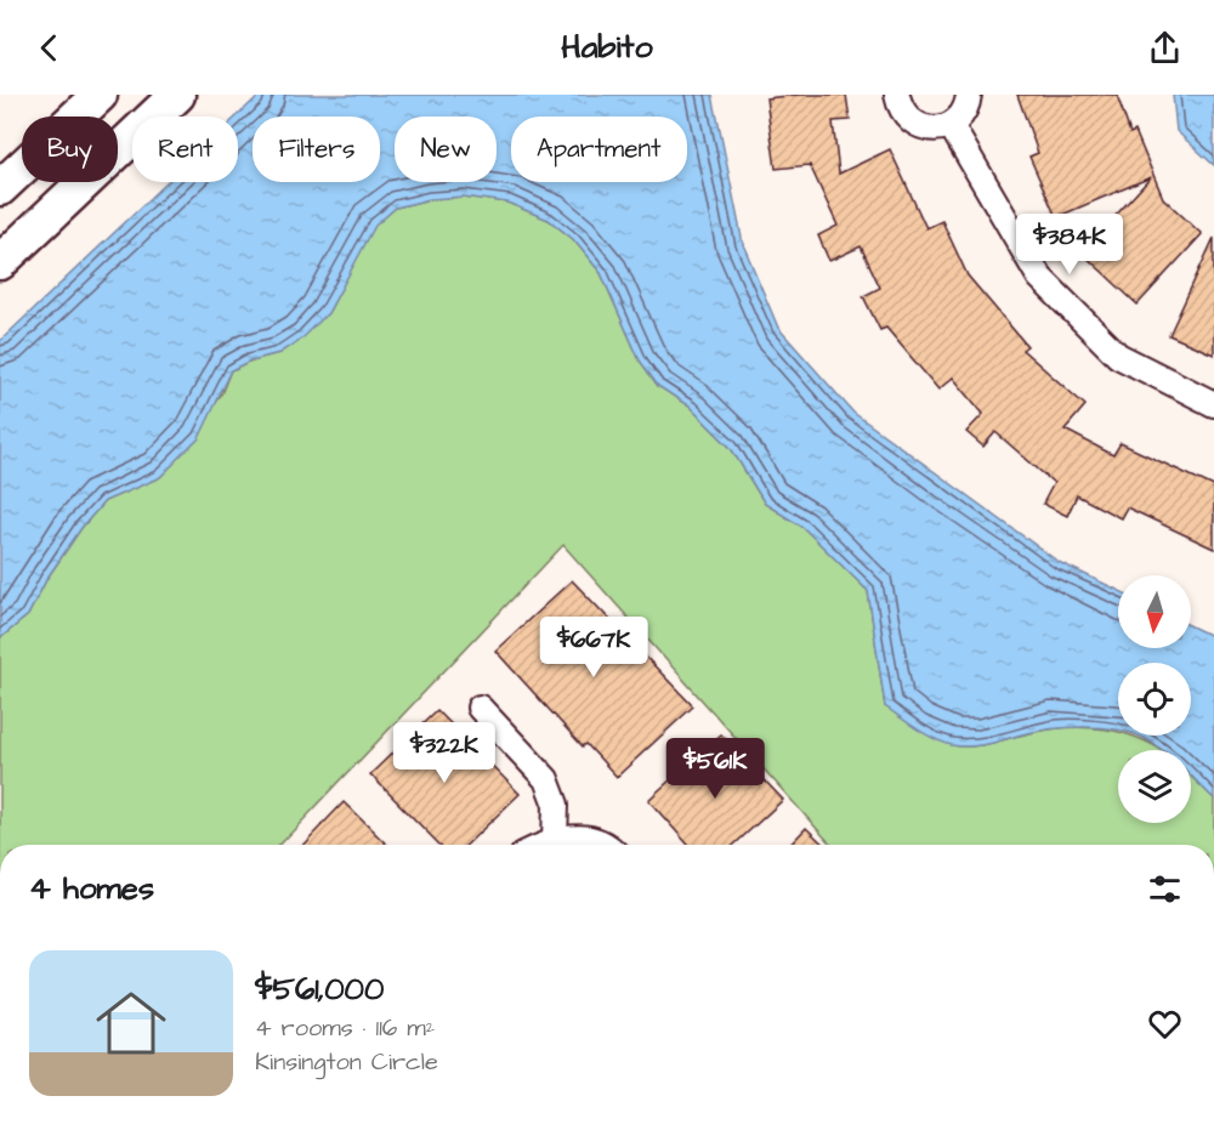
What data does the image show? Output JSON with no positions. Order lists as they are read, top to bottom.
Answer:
{
  "north": "bottom",
  "page": {
    "header": "Habito",
    "chip": [
      "Buy",
      "Rent",
      "Filters",
      "New",
      "Apartment"
    ],
    "price": [
      "$384K",
      "$667K",
      "$322K",
      "$561K"
    ],
    "heading": "4 homes",
    "list": [
      {
        "name": "$561,000",
        "note": "4 rooms · 116 m² · Kinsington Circle"
      }
    ]
  }
}
